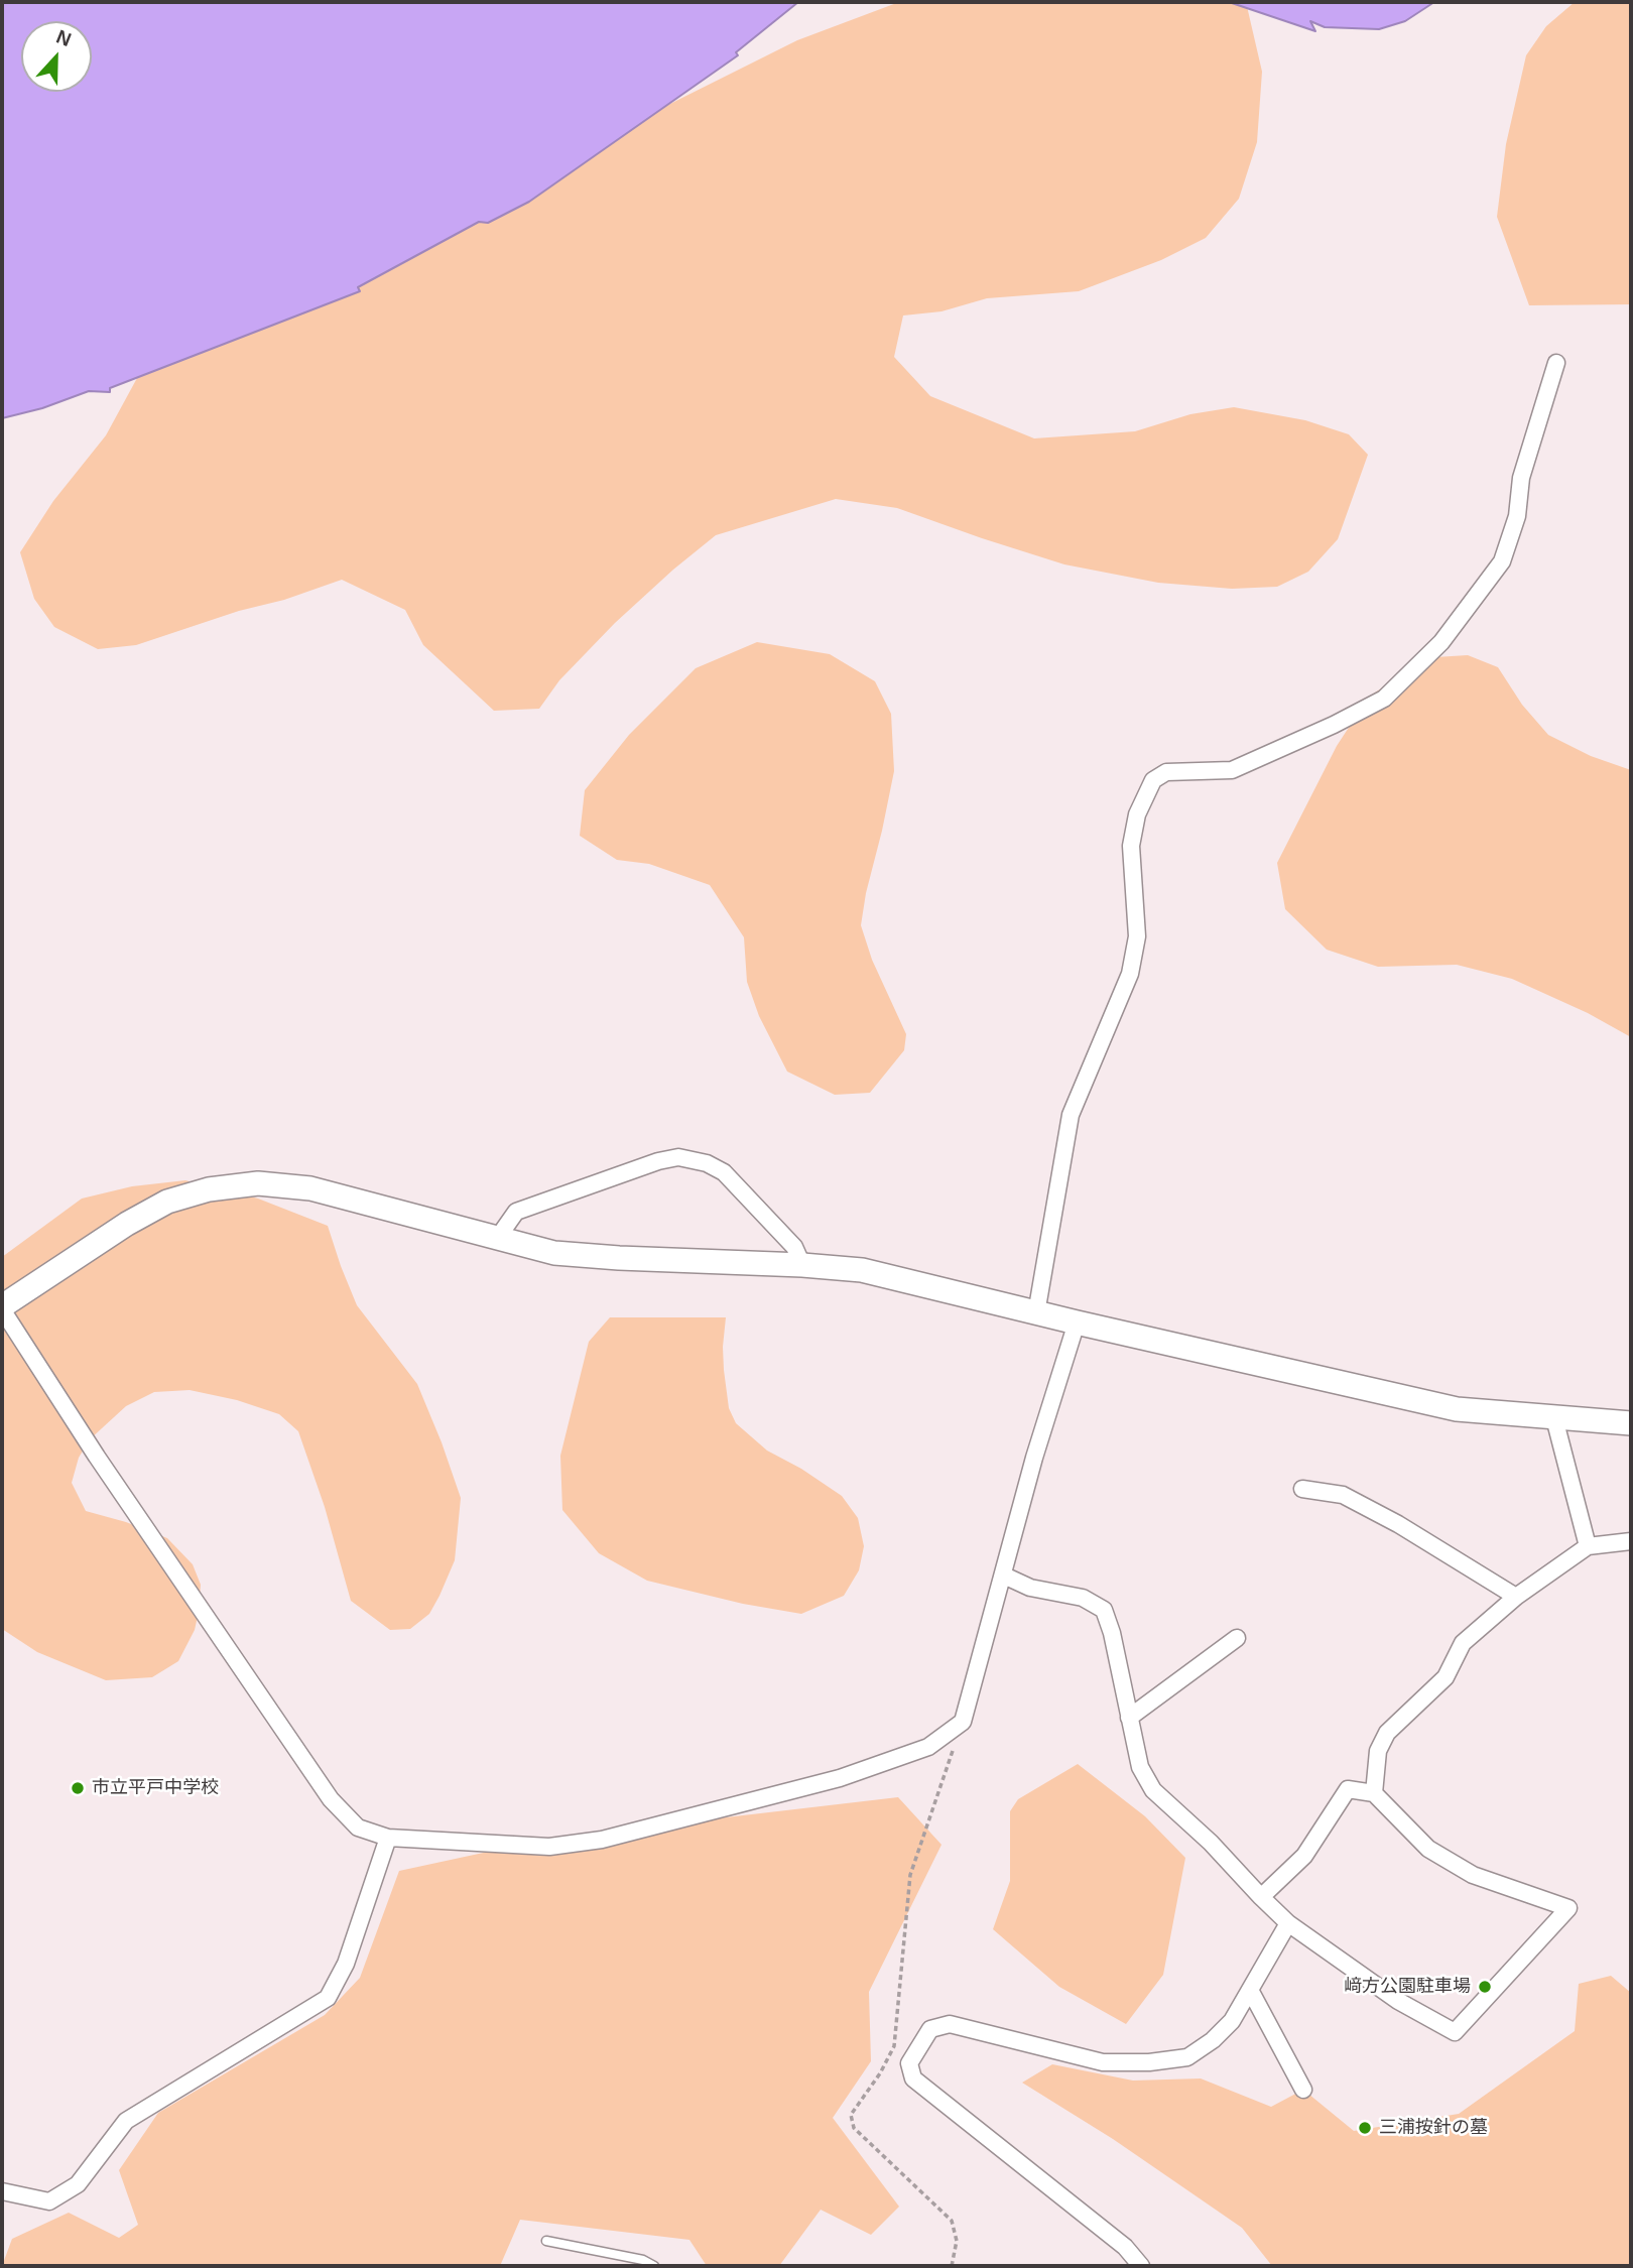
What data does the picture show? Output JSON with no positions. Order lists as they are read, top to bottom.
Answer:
{
  "places": ["市立平戸中学校", "﨑方公園駐車場", "三浦按針の墓"],
  "north": "top"
}
